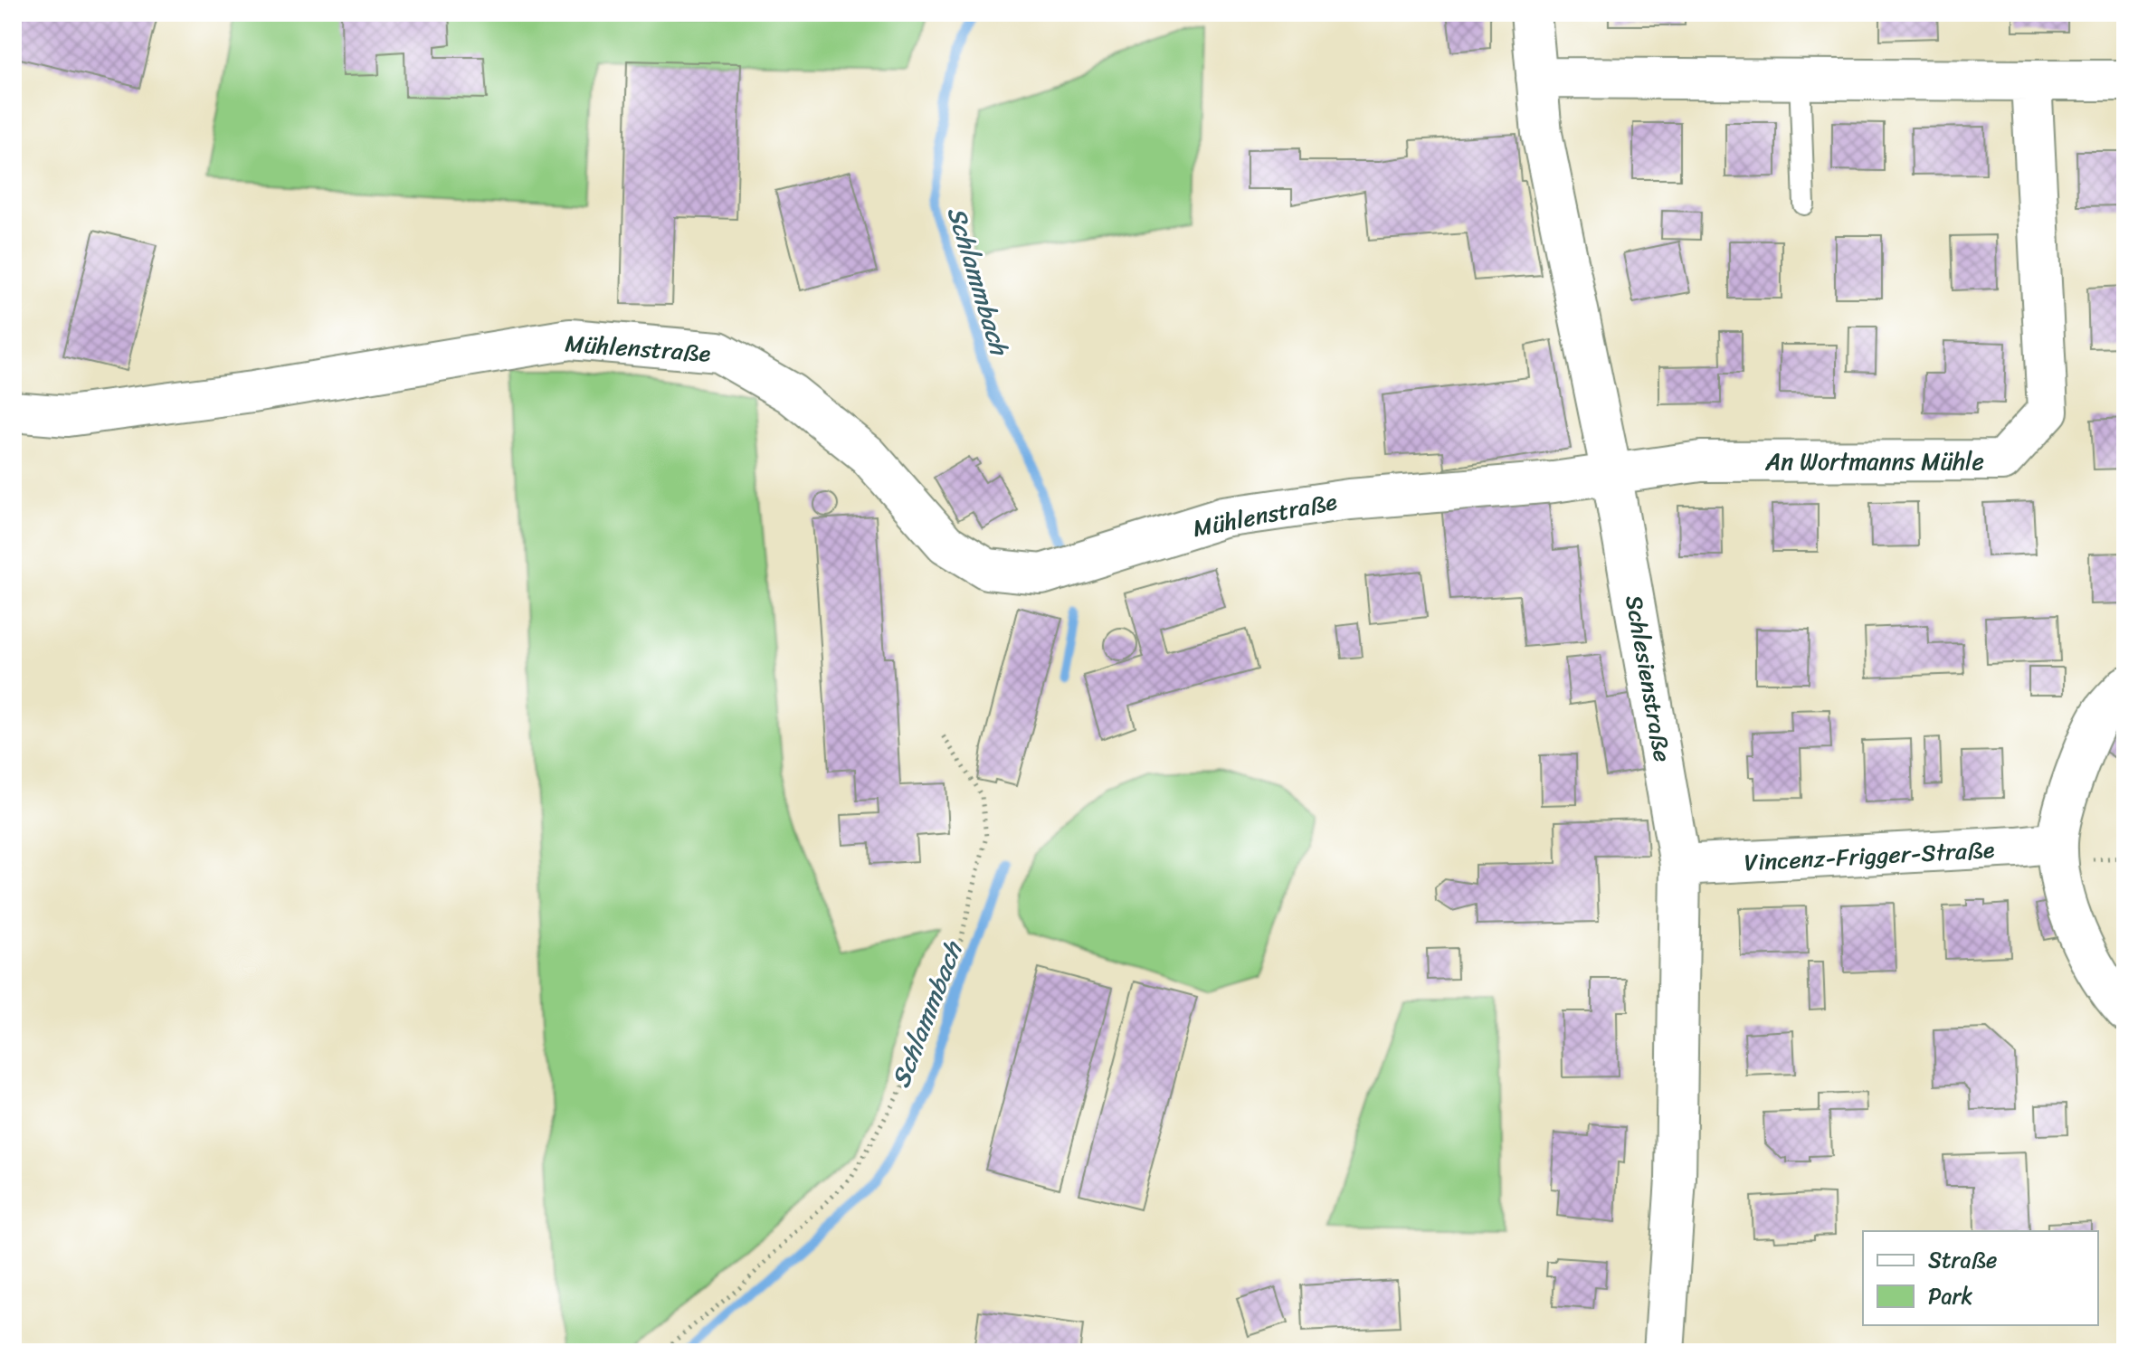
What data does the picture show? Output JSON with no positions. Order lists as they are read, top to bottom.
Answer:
{
  "streets": {
    "street": [
      "Mühlenstraße",
      "An Wortmanns Mühle",
      "Schlesienstraße",
      "Vincenz-Frigger-Straße"
    ]
  },
  "crossings": [
    ["Mühlenstraße", "An Wortmanns Mühle"],
    ["Mühlenstraße", "Schlesienstraße"],
    ["An Wortmanns Mühle", "Schlesienstraße"],
    ["Schlesienstraße", "Vincenz-Frigger-Straße"]
  ],
  "water": ["Schlammbach"],
  "legend": ["Straße", "Park"]
}
